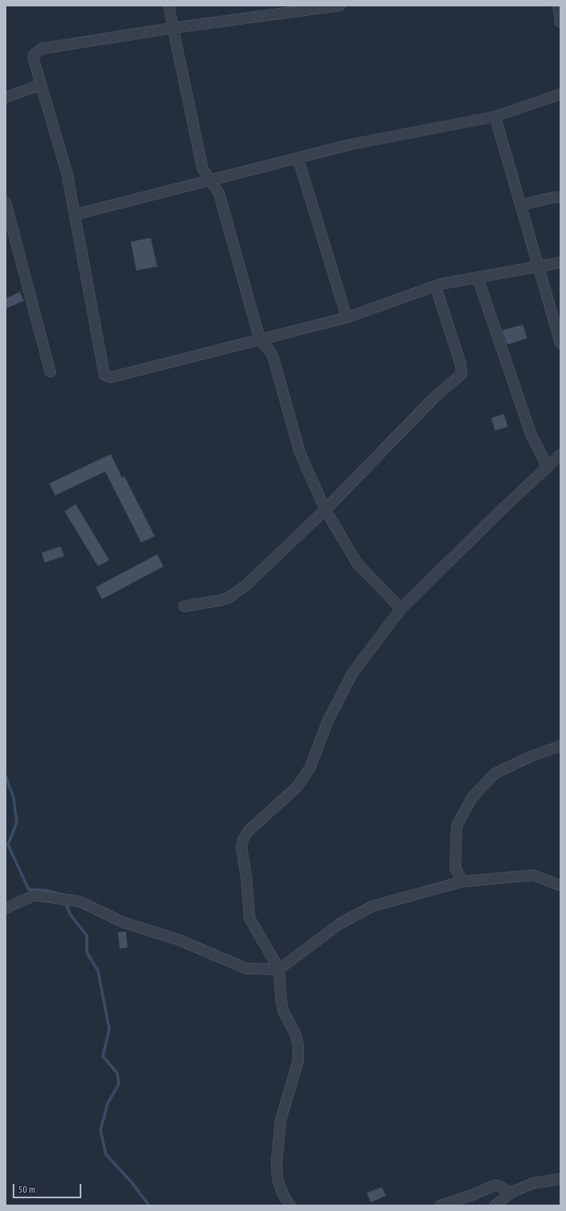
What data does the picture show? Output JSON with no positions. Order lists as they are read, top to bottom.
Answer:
{
  "scale_bar": "50 m"
}
